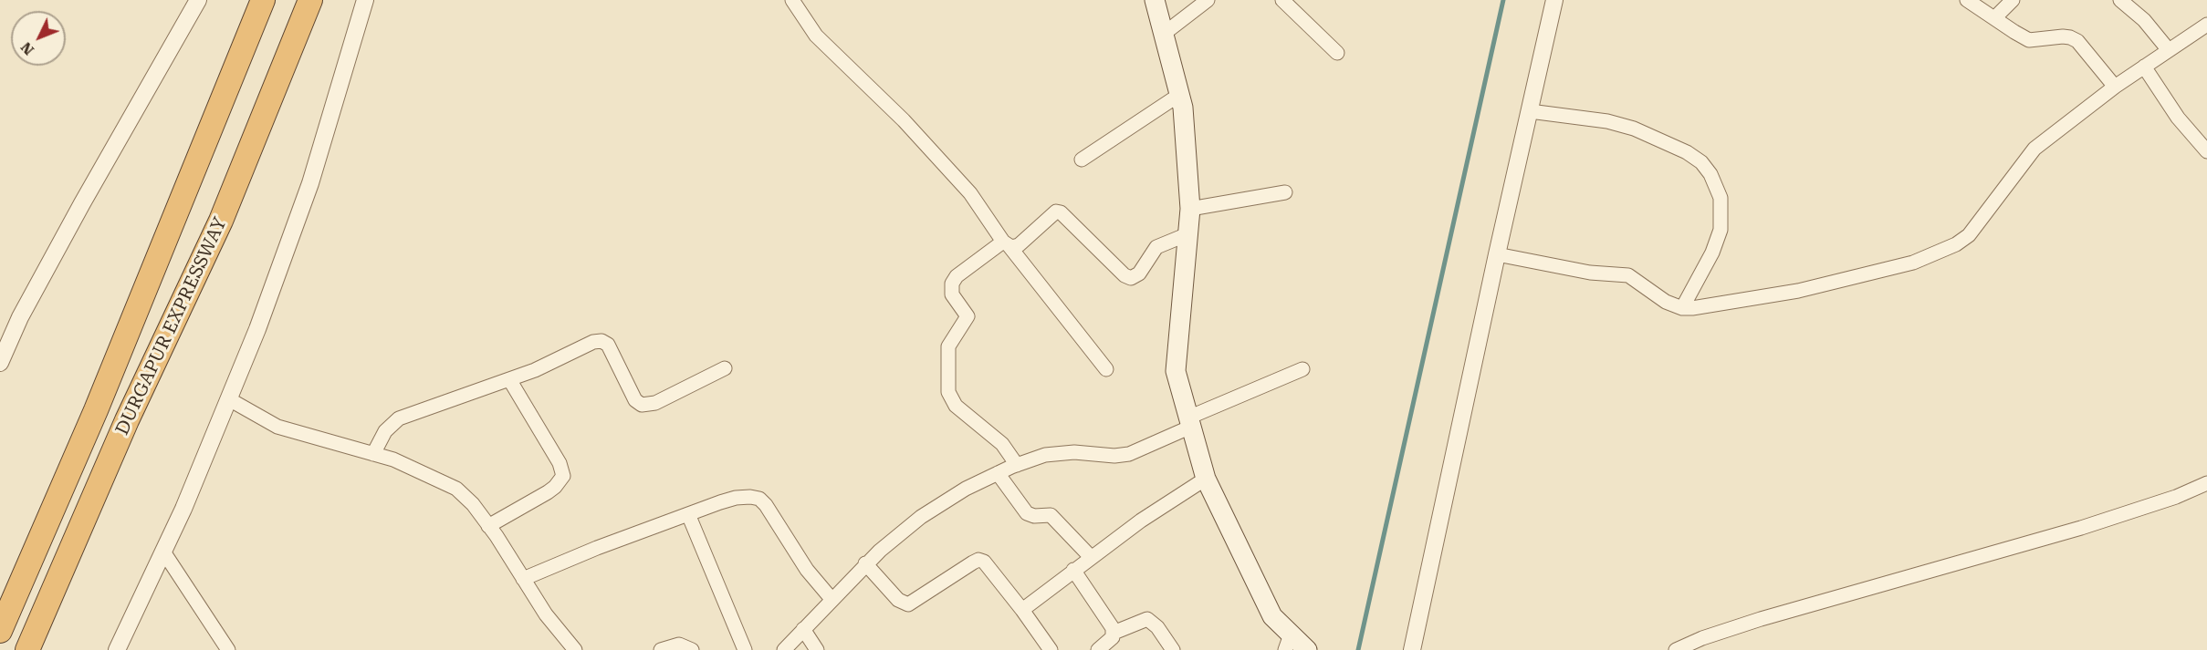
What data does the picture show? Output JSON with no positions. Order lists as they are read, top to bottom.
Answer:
{
  "streets": {
    "highway": ["DURGAPUR EXPRESSWAY"]
  },
  "north": "bottom left"
}
